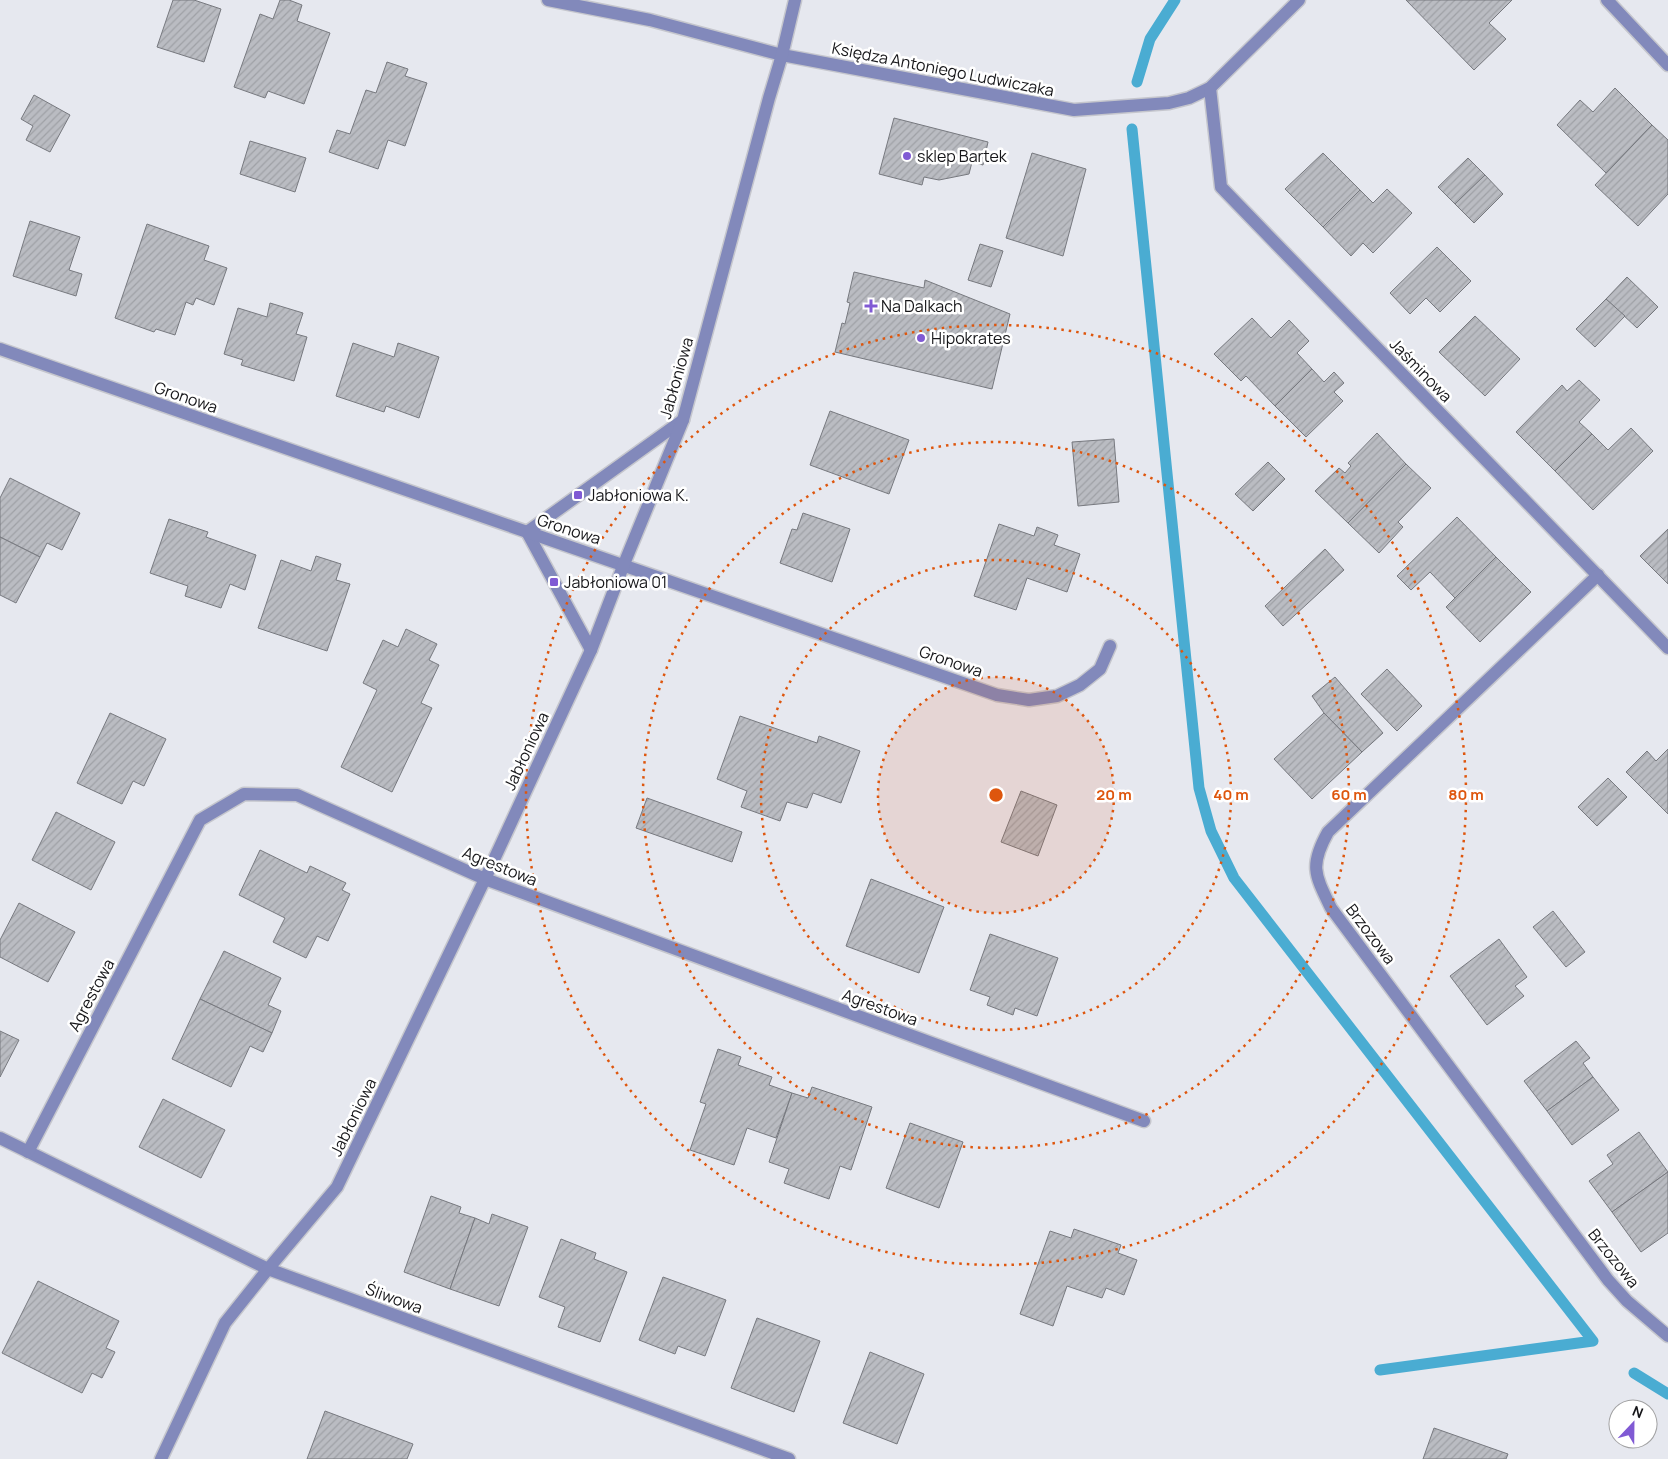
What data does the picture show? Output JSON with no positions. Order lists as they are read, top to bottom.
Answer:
{
  "streets": {
    "street": [
      "Księdza Antoniego Ludwiczaka",
      "Jaśminowa",
      "Jabłoniowa",
      "Gronowa",
      "Agrestowa",
      "Brzozowa",
      "Śliwowa"
    ]
  },
  "crossings": [
    ["Księdza Antoniego Ludwiczaka", "Jaśminowa"],
    ["Księdza Antoniego Ludwiczaka", "Jabłoniowa"],
    ["Jaśminowa", "Brzozowa"],
    ["Jabłoniowa", "Gronowa"],
    ["Jabłoniowa", "Agrestowa"],
    ["Jabłoniowa", "Śliwowa"],
    ["Agrestowa", "Śliwowa"]
  ],
  "places": {
    "other": ["sklep Bartek", "Hipokrates"],
    "health": ["Na Dalkach"],
    "transit": ["Jabłoniowa K.", "Jabłoniowa 01"]
  },
  "north": "top",
  "rings": [
    "20 m",
    "40 m",
    "60 m",
    "80 m"
  ]
}
